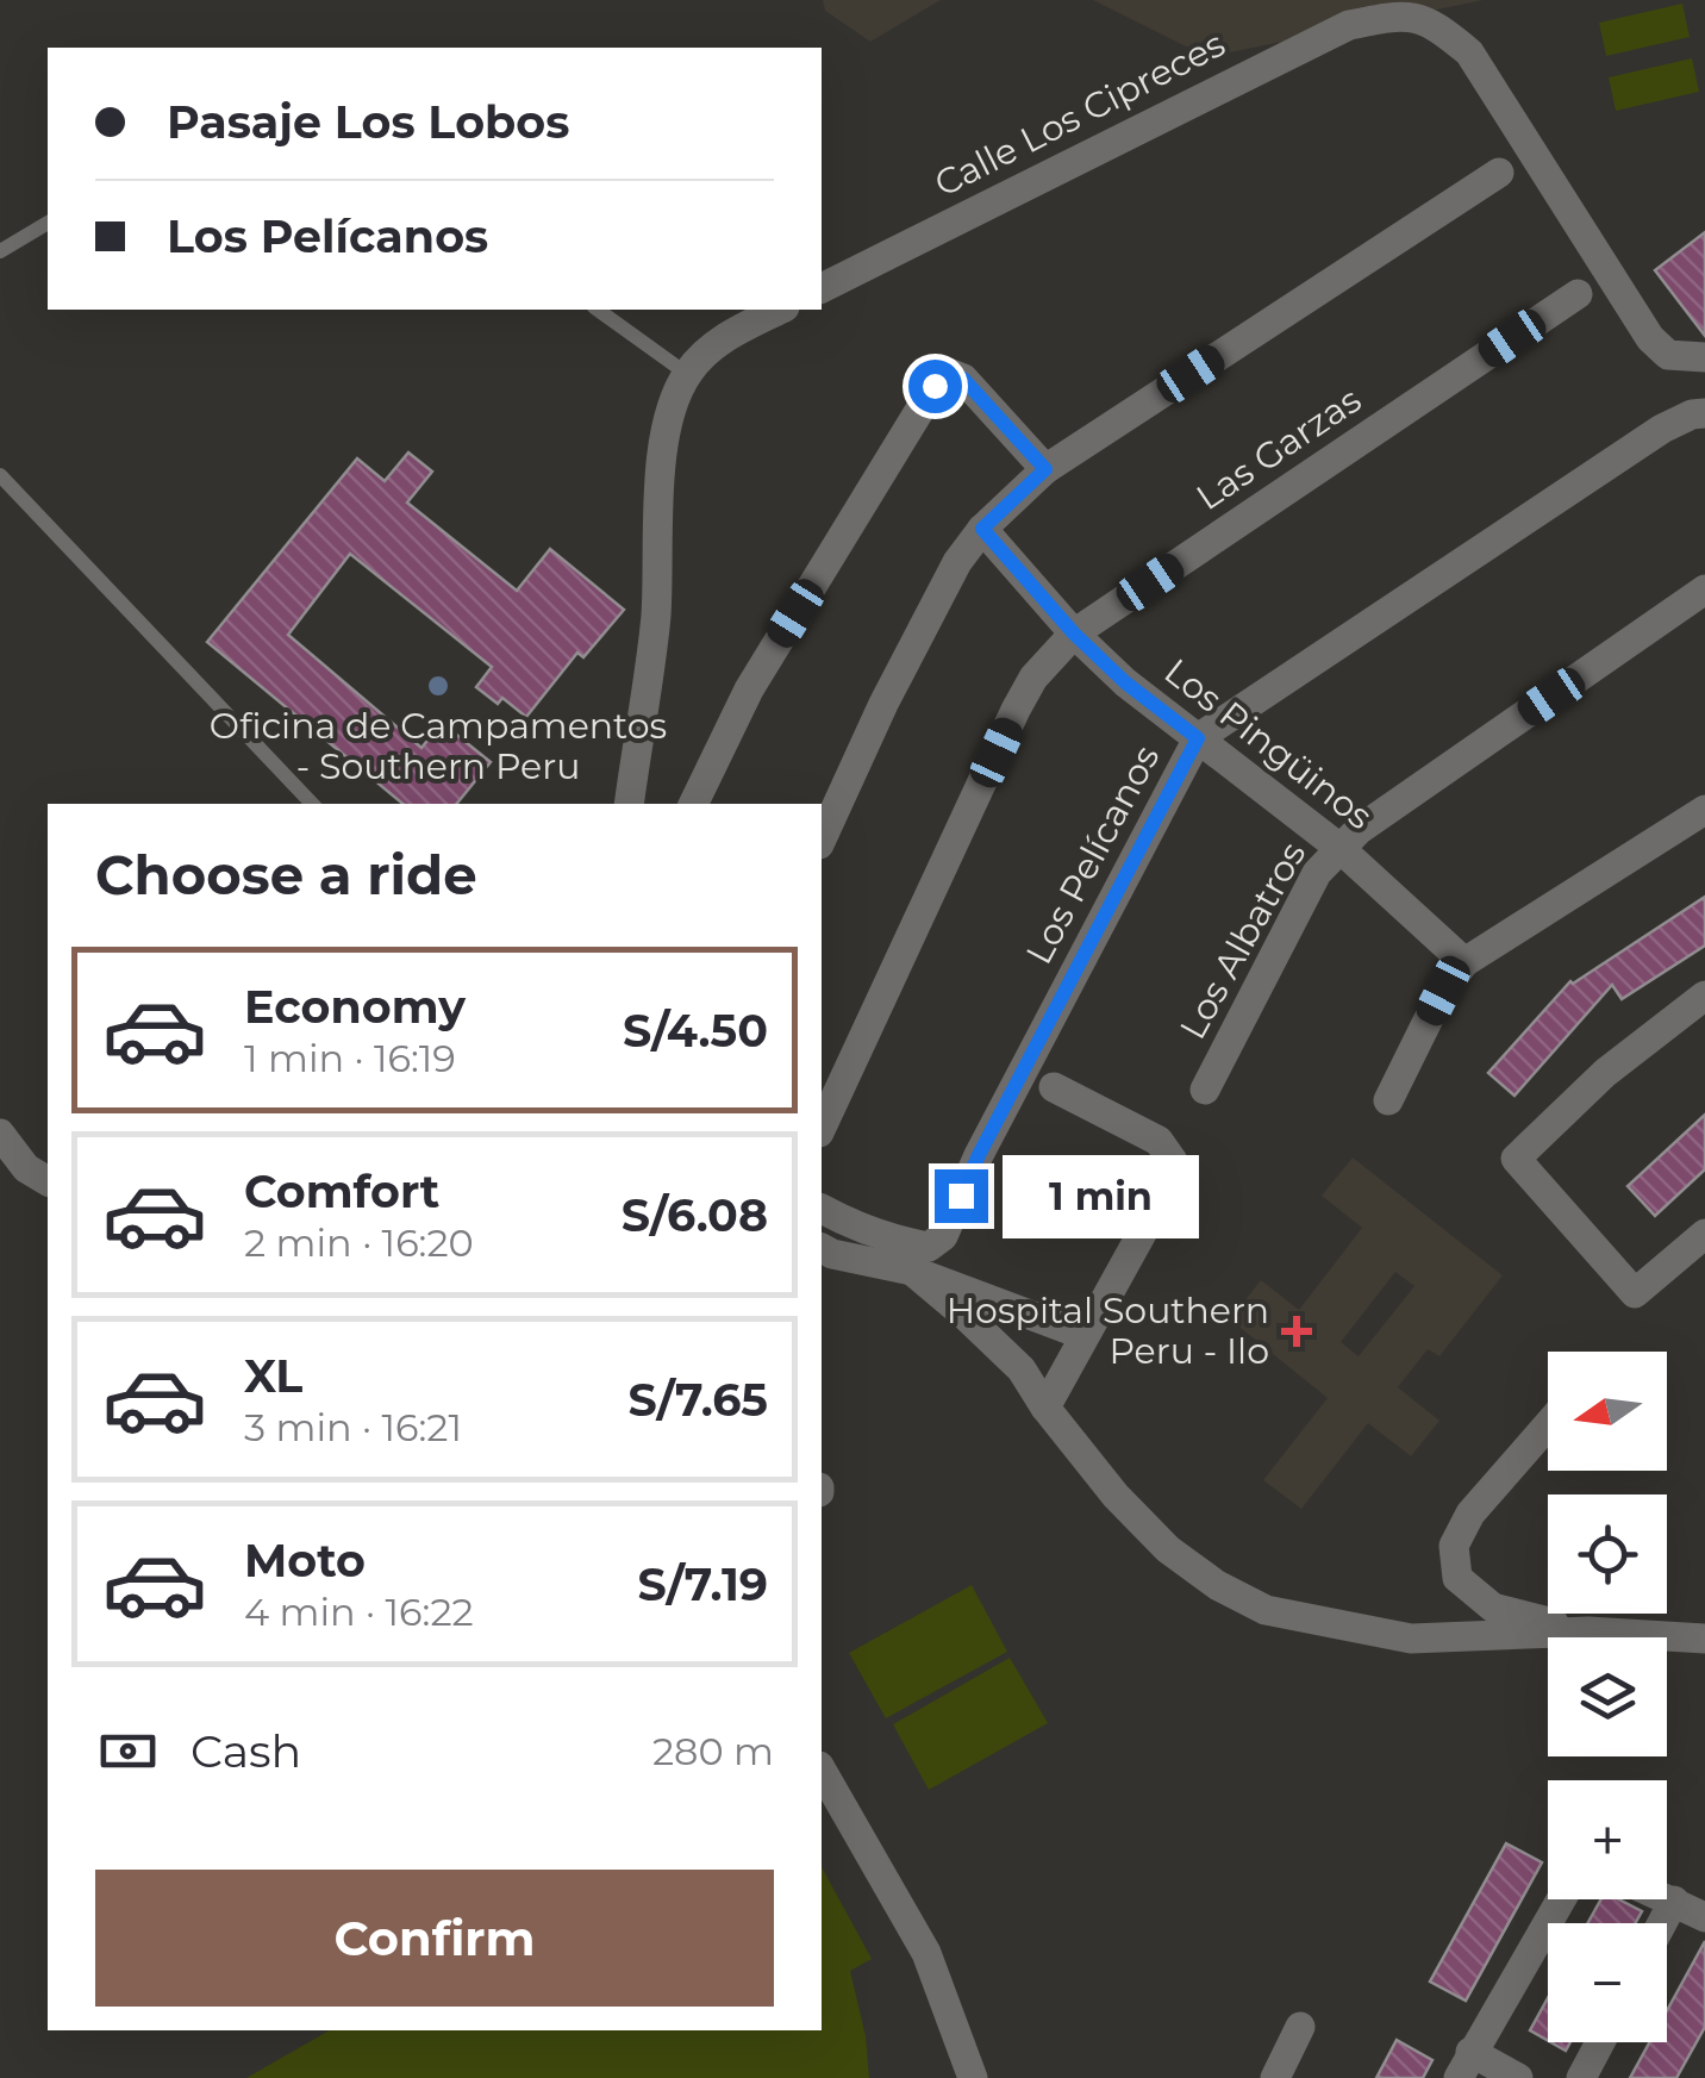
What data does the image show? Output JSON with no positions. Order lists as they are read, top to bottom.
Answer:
{
  "streets": {
    "street": [
      "Calle Los Cipreces",
      "Las Garzas",
      "Los Pingüinos",
      "Los Pelícanos",
      "Los Albatros"
    ]
  },
  "crossings": [
    ["Las Garzas", "Los Pingüinos"],
    ["Los Pingüinos", "Los Pelícanos"],
    ["Los Pingüinos", "Los Albatros"]
  ],
  "places": {
    "other": ["Oficina de Campamentos - Southern Peru"],
    "health": ["Hospital Southern Peru - Ilo"]
  },
  "north": "left",
  "page": {
    "banner": ["Pasaje Los Lobos", "Los Pelícanos"],
    "heading": "Choose a ride",
    "list": [
      {
        "name": "Economy",
        "note": "1 min · 16:19",
        "value": "S/4.50"
      },
      {
        "name": "Comfort",
        "note": "2 min · 16:20",
        "value": "S/6.08"
      },
      {
        "name": "XL",
        "note": "3 min · 16:21",
        "value": "S/7.65"
      },
      {
        "name": "Moto",
        "note": "4 min · 16:22",
        "value": "S/7.19"
      }
    ],
    "bubble": "1 min",
    "map_buttons": ["+", "−"],
    "pay": ["Cash", "280 m"],
    "buttons": "Confirm"
  }
}
